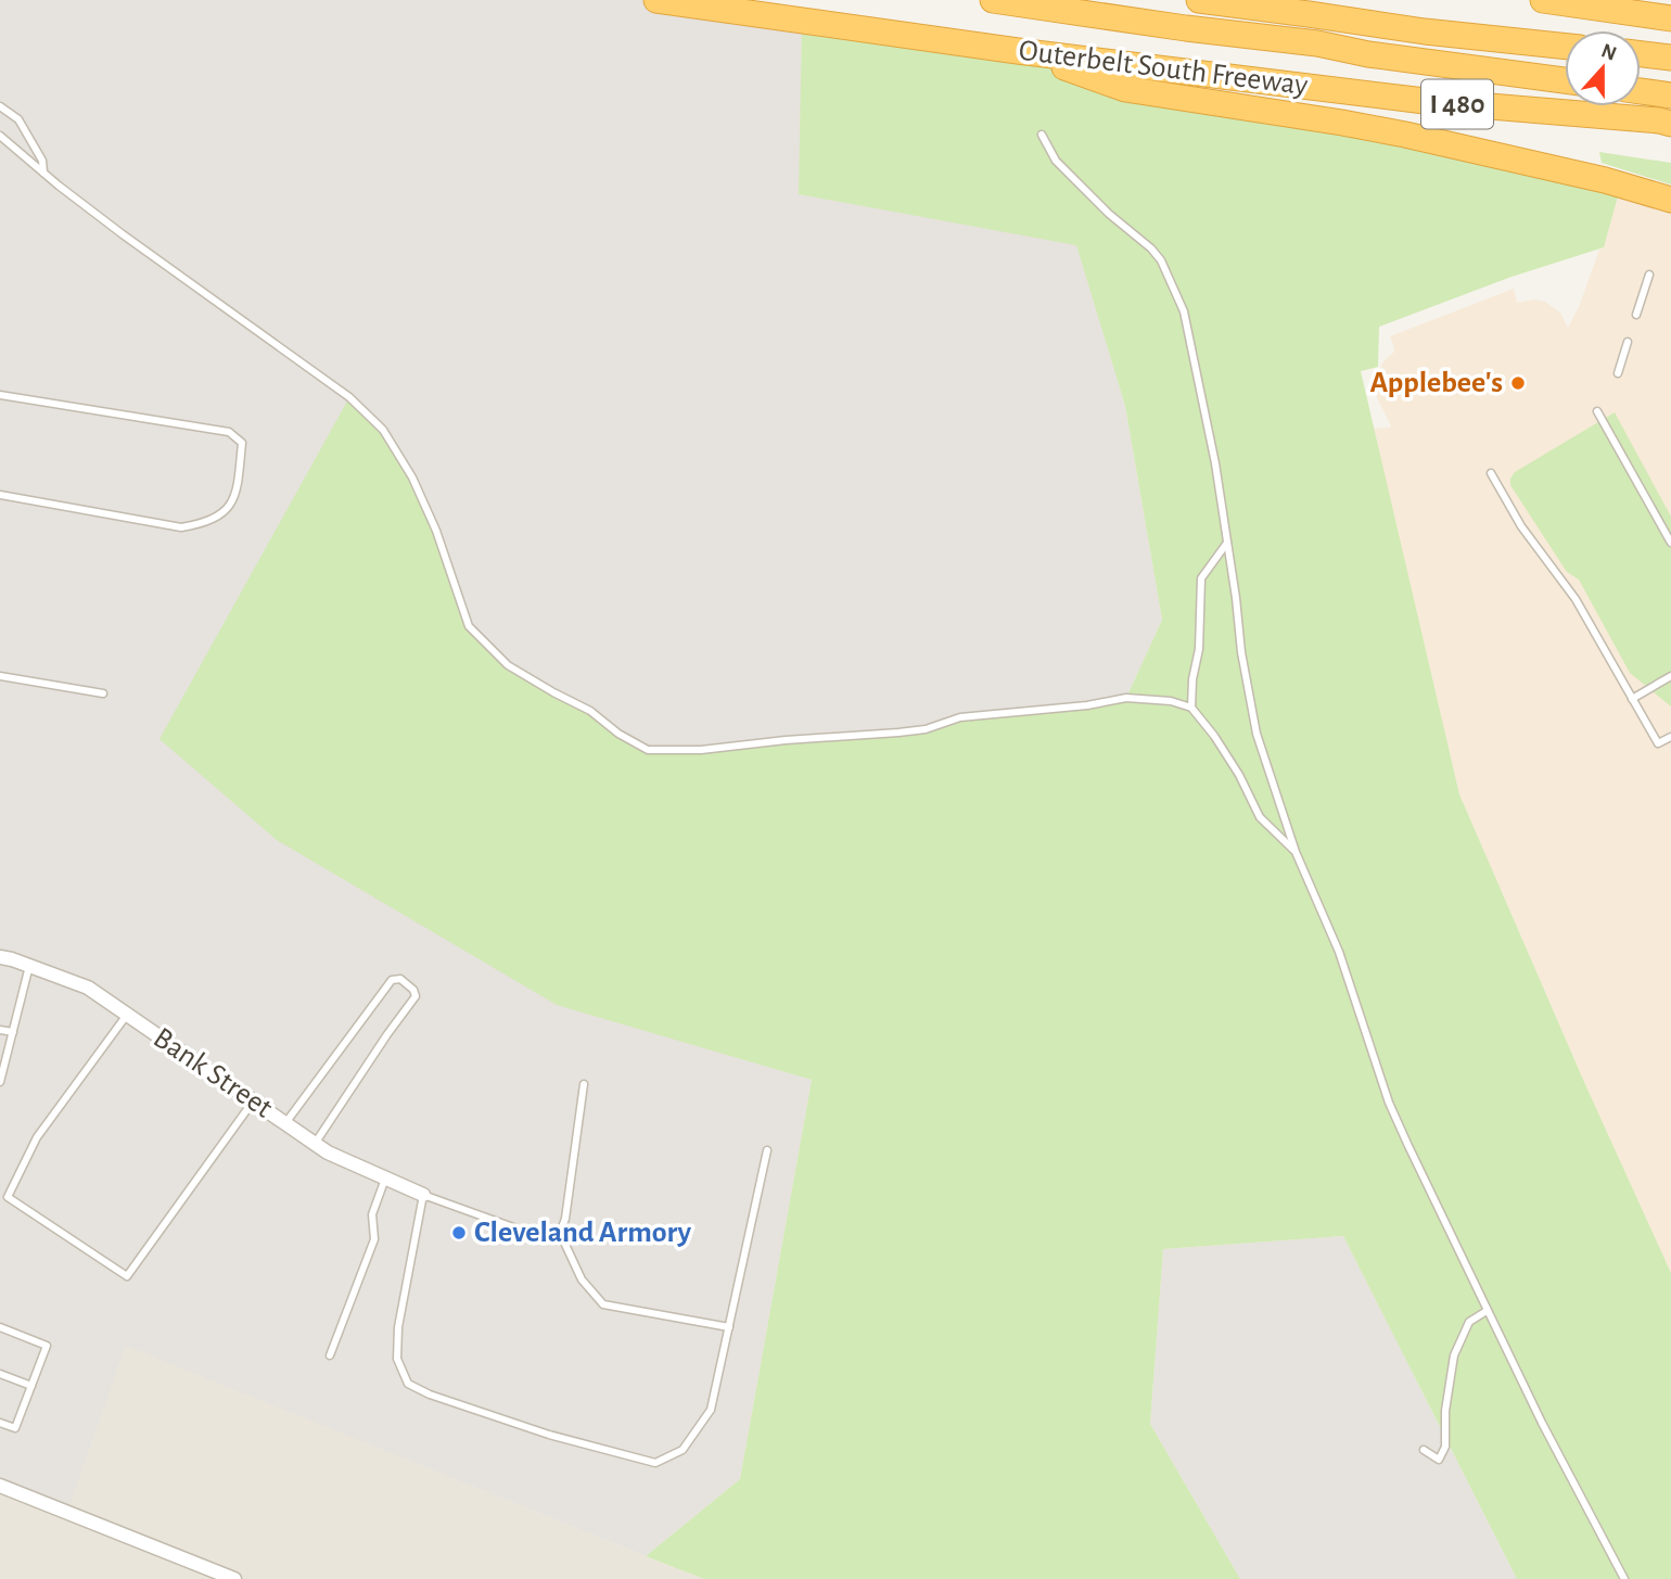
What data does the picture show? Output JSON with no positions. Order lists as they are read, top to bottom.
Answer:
{
  "streets": {
    "highway": ["Outerbelt South Freeway", "I 480"],
    "street": ["Bank Street"]
  },
  "places": ["Applebee's", "Cleveland Armory"],
  "north": "top"
}
